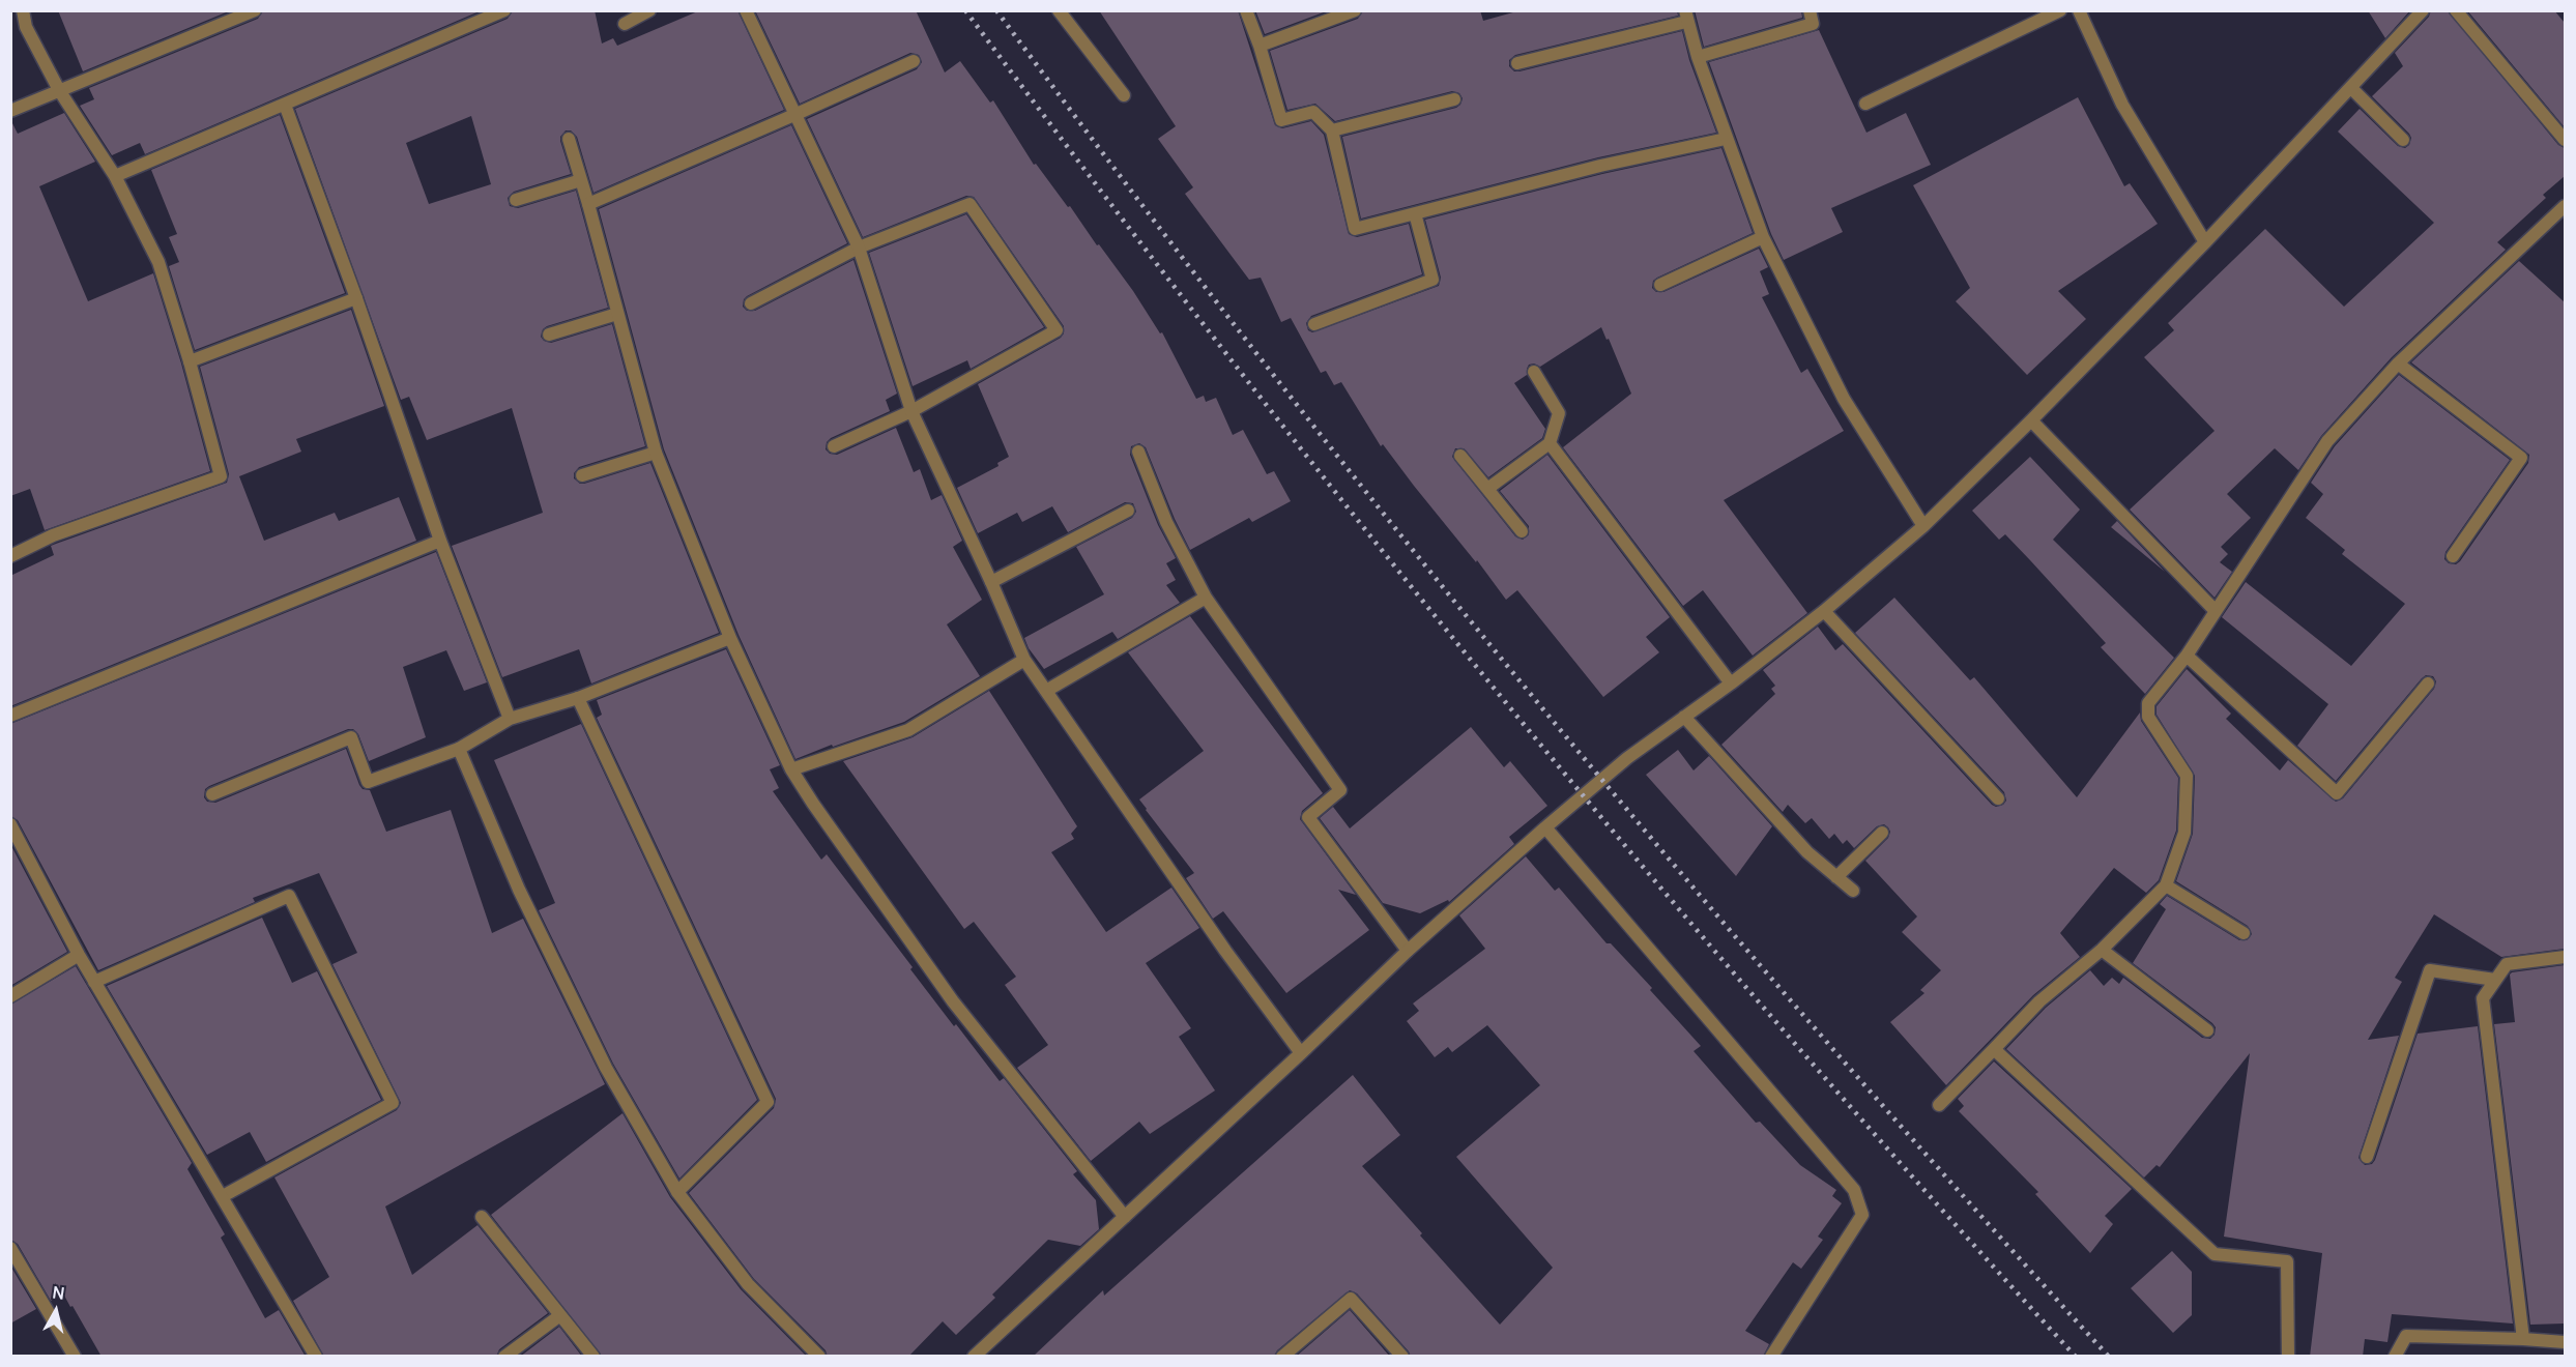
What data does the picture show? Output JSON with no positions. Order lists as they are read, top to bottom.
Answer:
{
  "north": "top"
}
